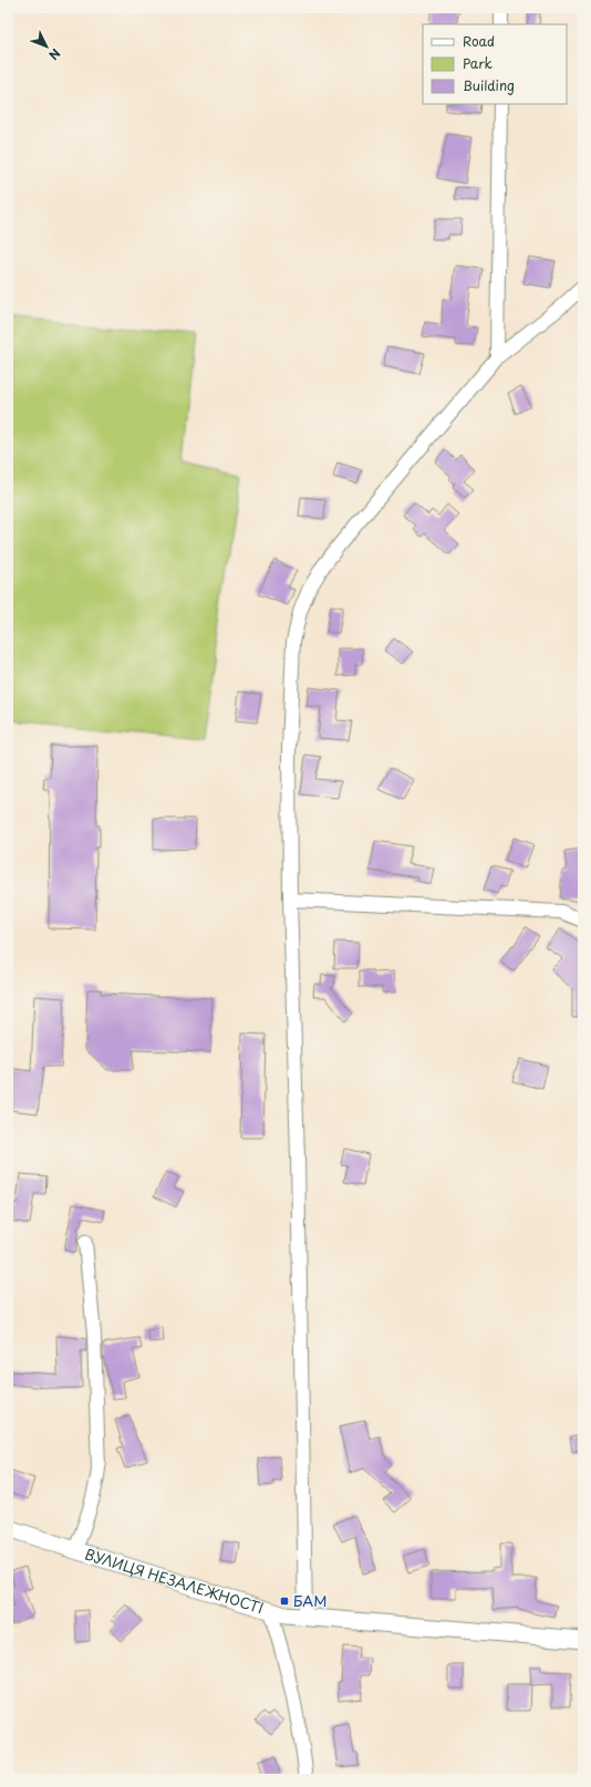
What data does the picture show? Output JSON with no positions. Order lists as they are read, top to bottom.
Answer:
{
  "streets": {
    "street": ["ВУЛИЦЯ НЕЗАЛЕЖНОСТІ"]
  },
  "places": {
    "transit": ["БАМ"]
  },
  "legend": ["Road", "Park", "Building"],
  "north": "bottom right"
}
